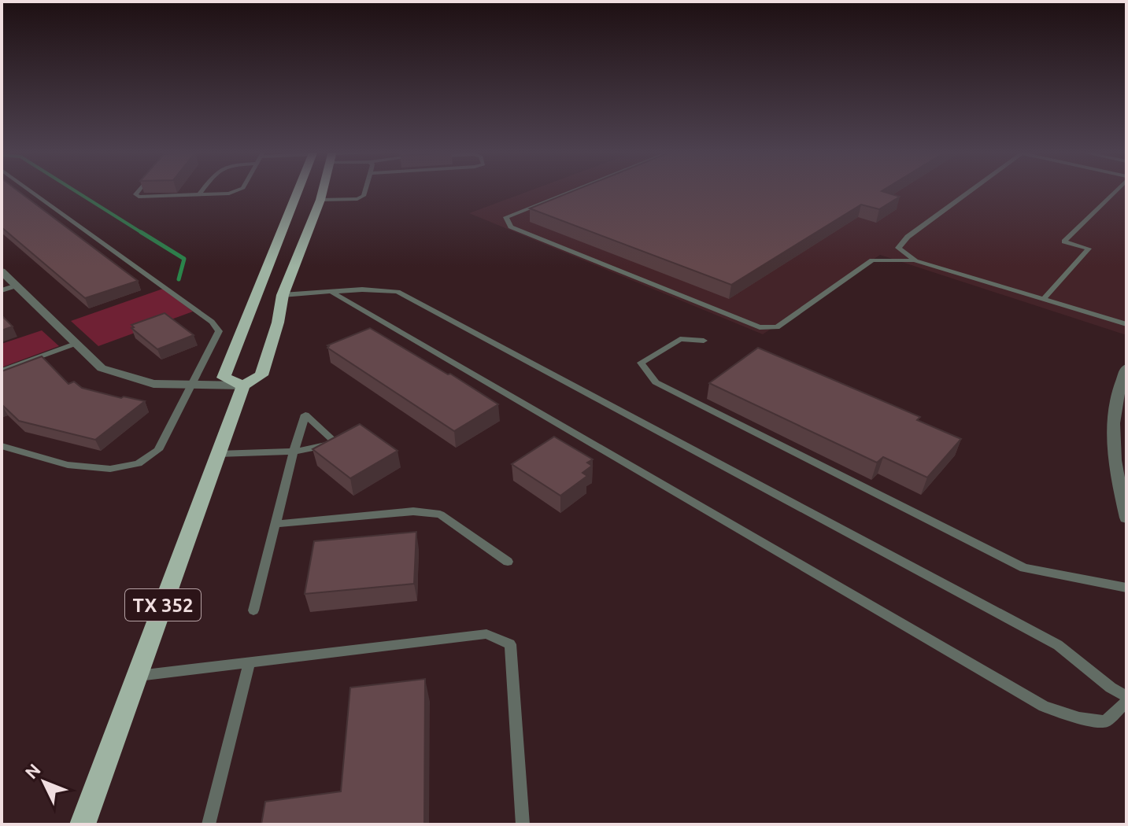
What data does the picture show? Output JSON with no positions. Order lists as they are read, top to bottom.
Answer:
{
  "streets": {
    "main road": ["TX 352"]
  },
  "north": "top left"
}
